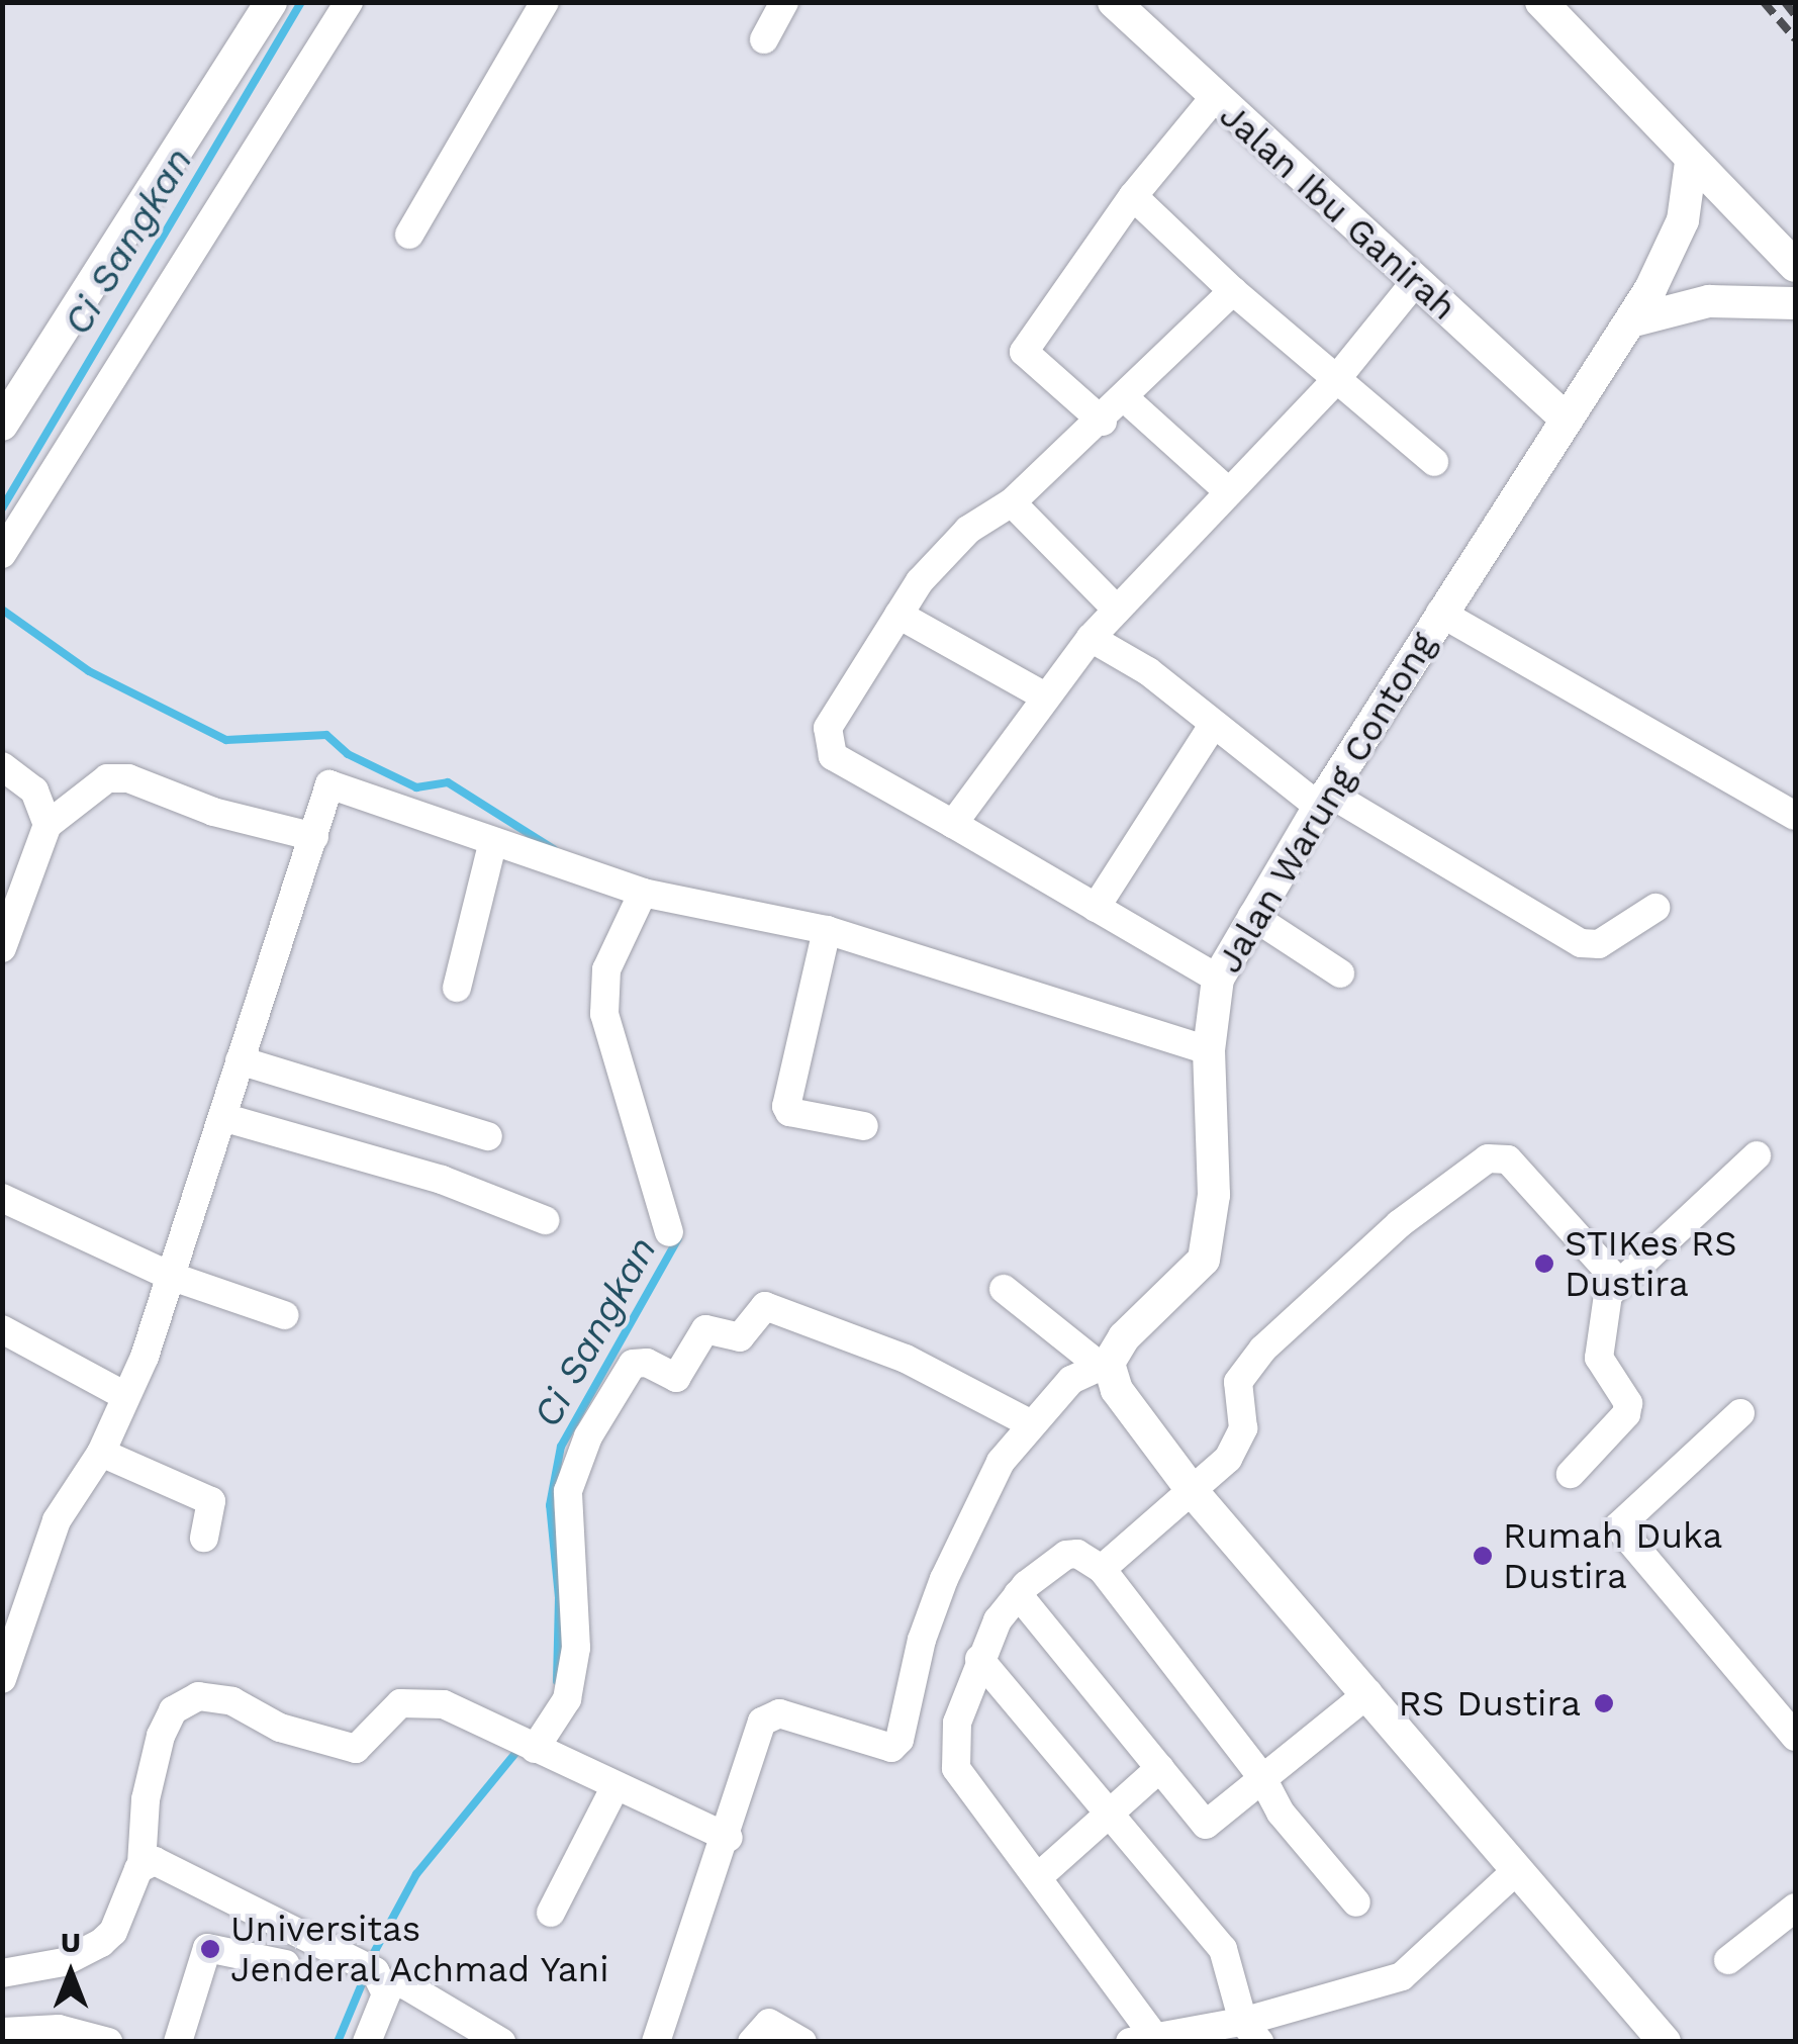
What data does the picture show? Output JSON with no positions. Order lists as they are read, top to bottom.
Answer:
{
  "streets": {
    "main road": ["Jalan Ibu Ganirah", "Jalan Warung Contong"]
  },
  "crossings": [
    ["Jalan Ibu Ganirah", "Jalan Warung Contong"]
  ],
  "water": ["Ci Sangkan"],
  "places": [
    "STIKes RS Dustira",
    "Rumah Duka Dustira",
    "RS Dustira",
    "Universitas Jenderal Achmad Yani"
  ],
  "north": "top"
}
